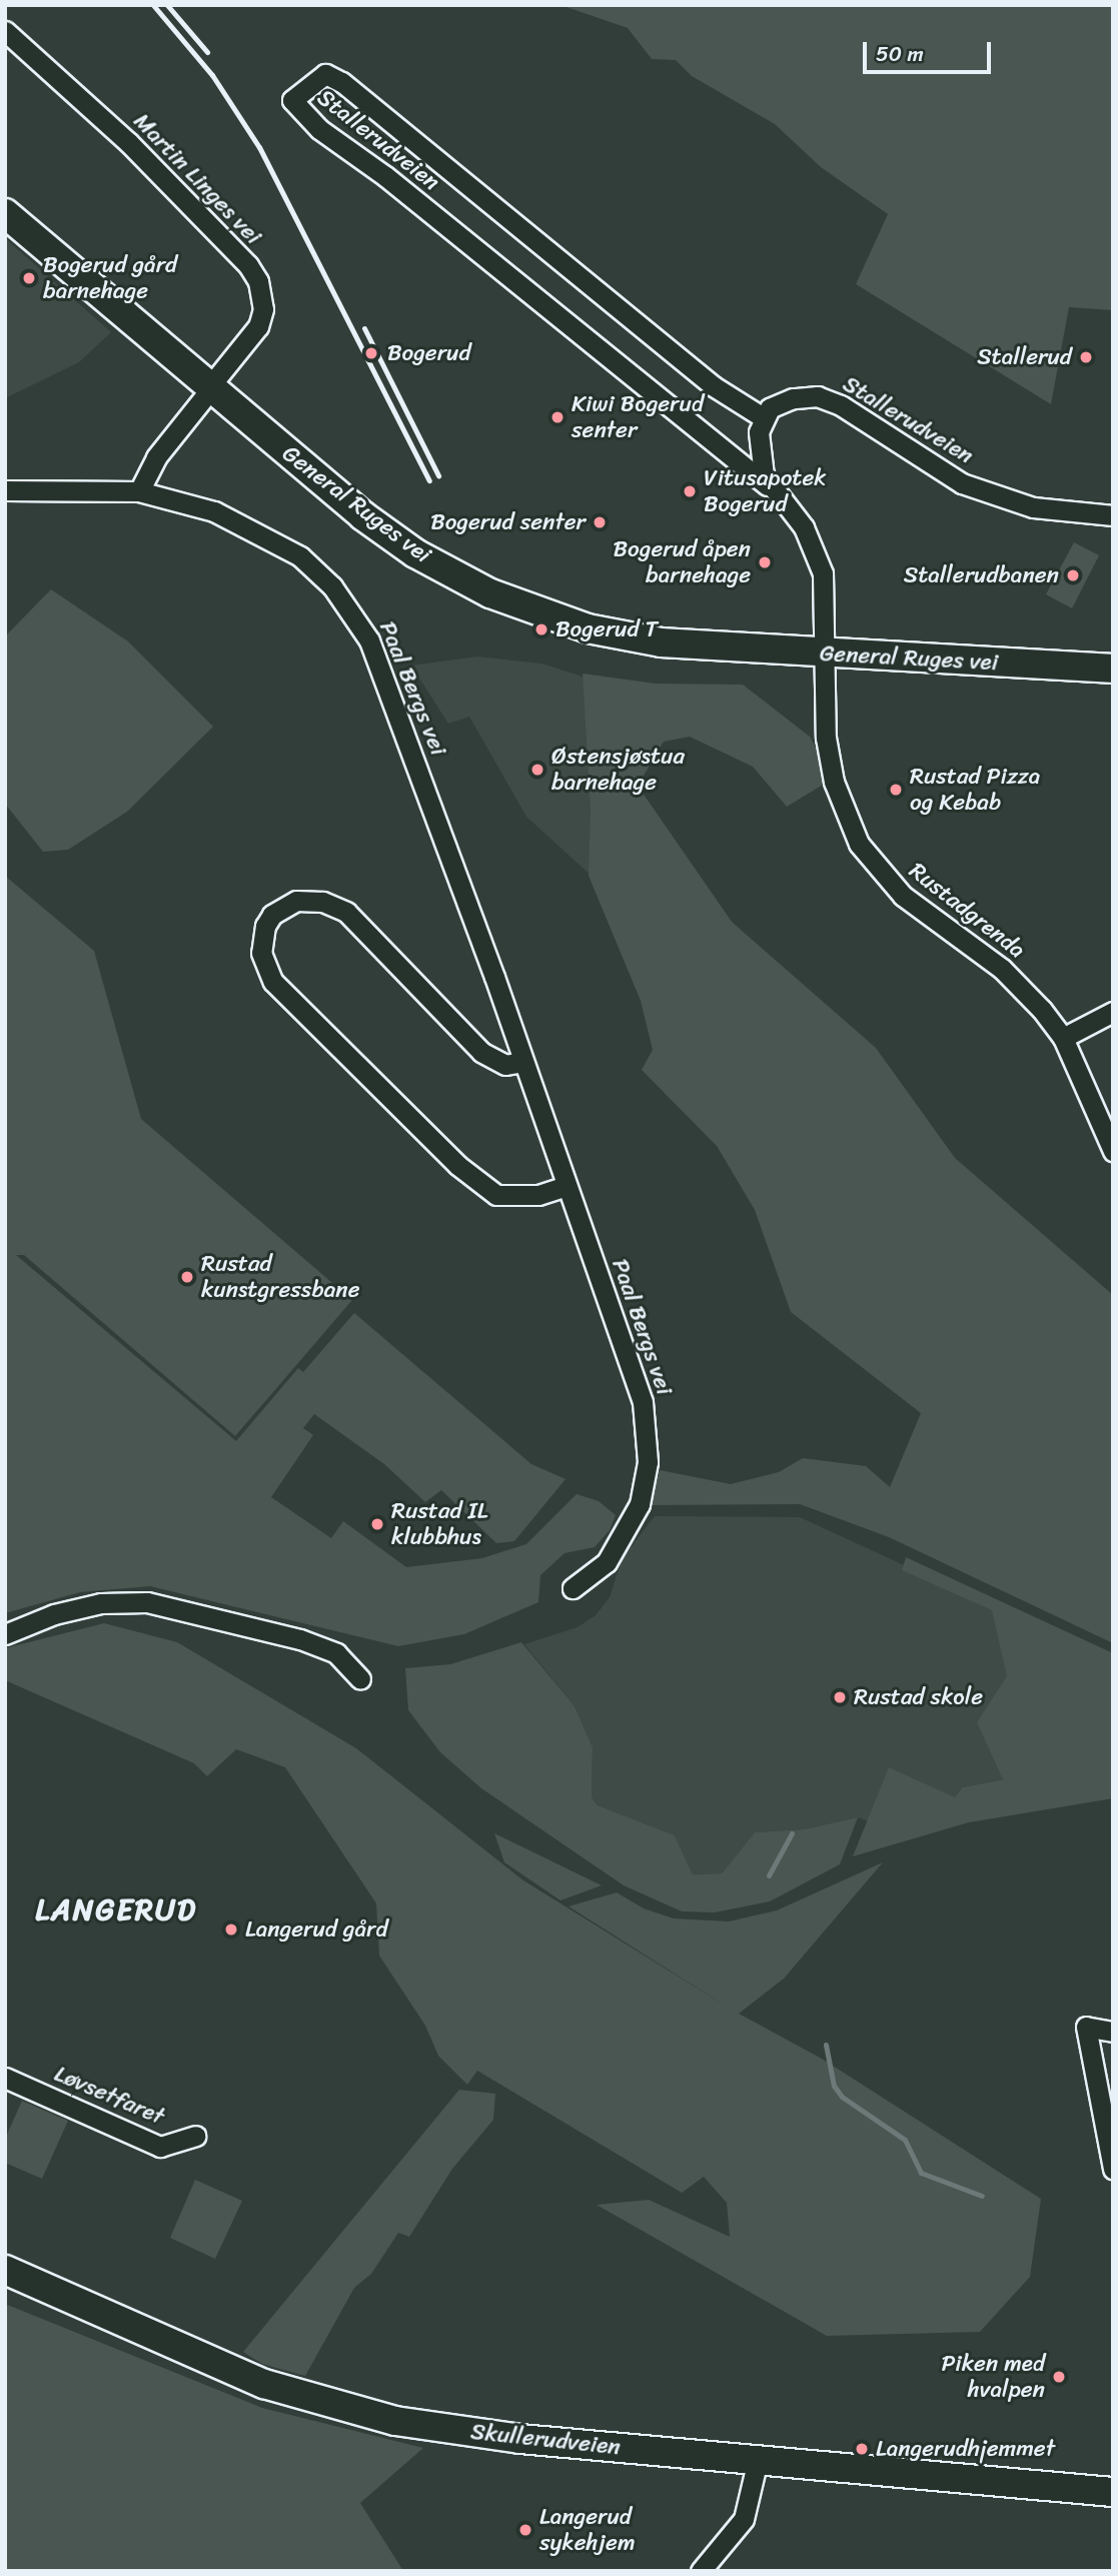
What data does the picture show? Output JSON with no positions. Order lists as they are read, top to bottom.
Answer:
{
  "streets": {
    "main road": ["General Ruges vei", "Skullerudveien"],
    "street": [
      "Stallerudveien",
      "Martin Linges vei",
      "Paal Bergs vei",
      "Rustadgrenda",
      "Løvsetfaret"
    ]
  },
  "crossings": [
    ["Stallerudveien", "General Ruges vei"],
    ["Stallerudveien", "Rustadgrenda"],
    ["Martin Linges vei", "General Ruges vei"],
    ["General Ruges vei", "Rustadgrenda"]
  ],
  "districts": ["LANGERUD"],
  "places": [
    "Bogerud gård barnehage",
    "Bogerud",
    "Stallerud",
    "Kiwi Bogerud senter",
    "Vitusapotek Bogerud",
    "Bogerud senter",
    "Bogerud åpen barnehage",
    "Stallerudbanen",
    "Bogerud T",
    "Østensjøstua barnehage",
    "Rustad Pizza og Kebab",
    "Rustad kunstgressbane",
    "Rustad IL klubbhus",
    "Rustad skole",
    "Langerud gård",
    "Piken med hvalpen",
    "Langerudhjemmet",
    "Langerud sykehjem"
  ],
  "scale_bar": "50 m"
}
